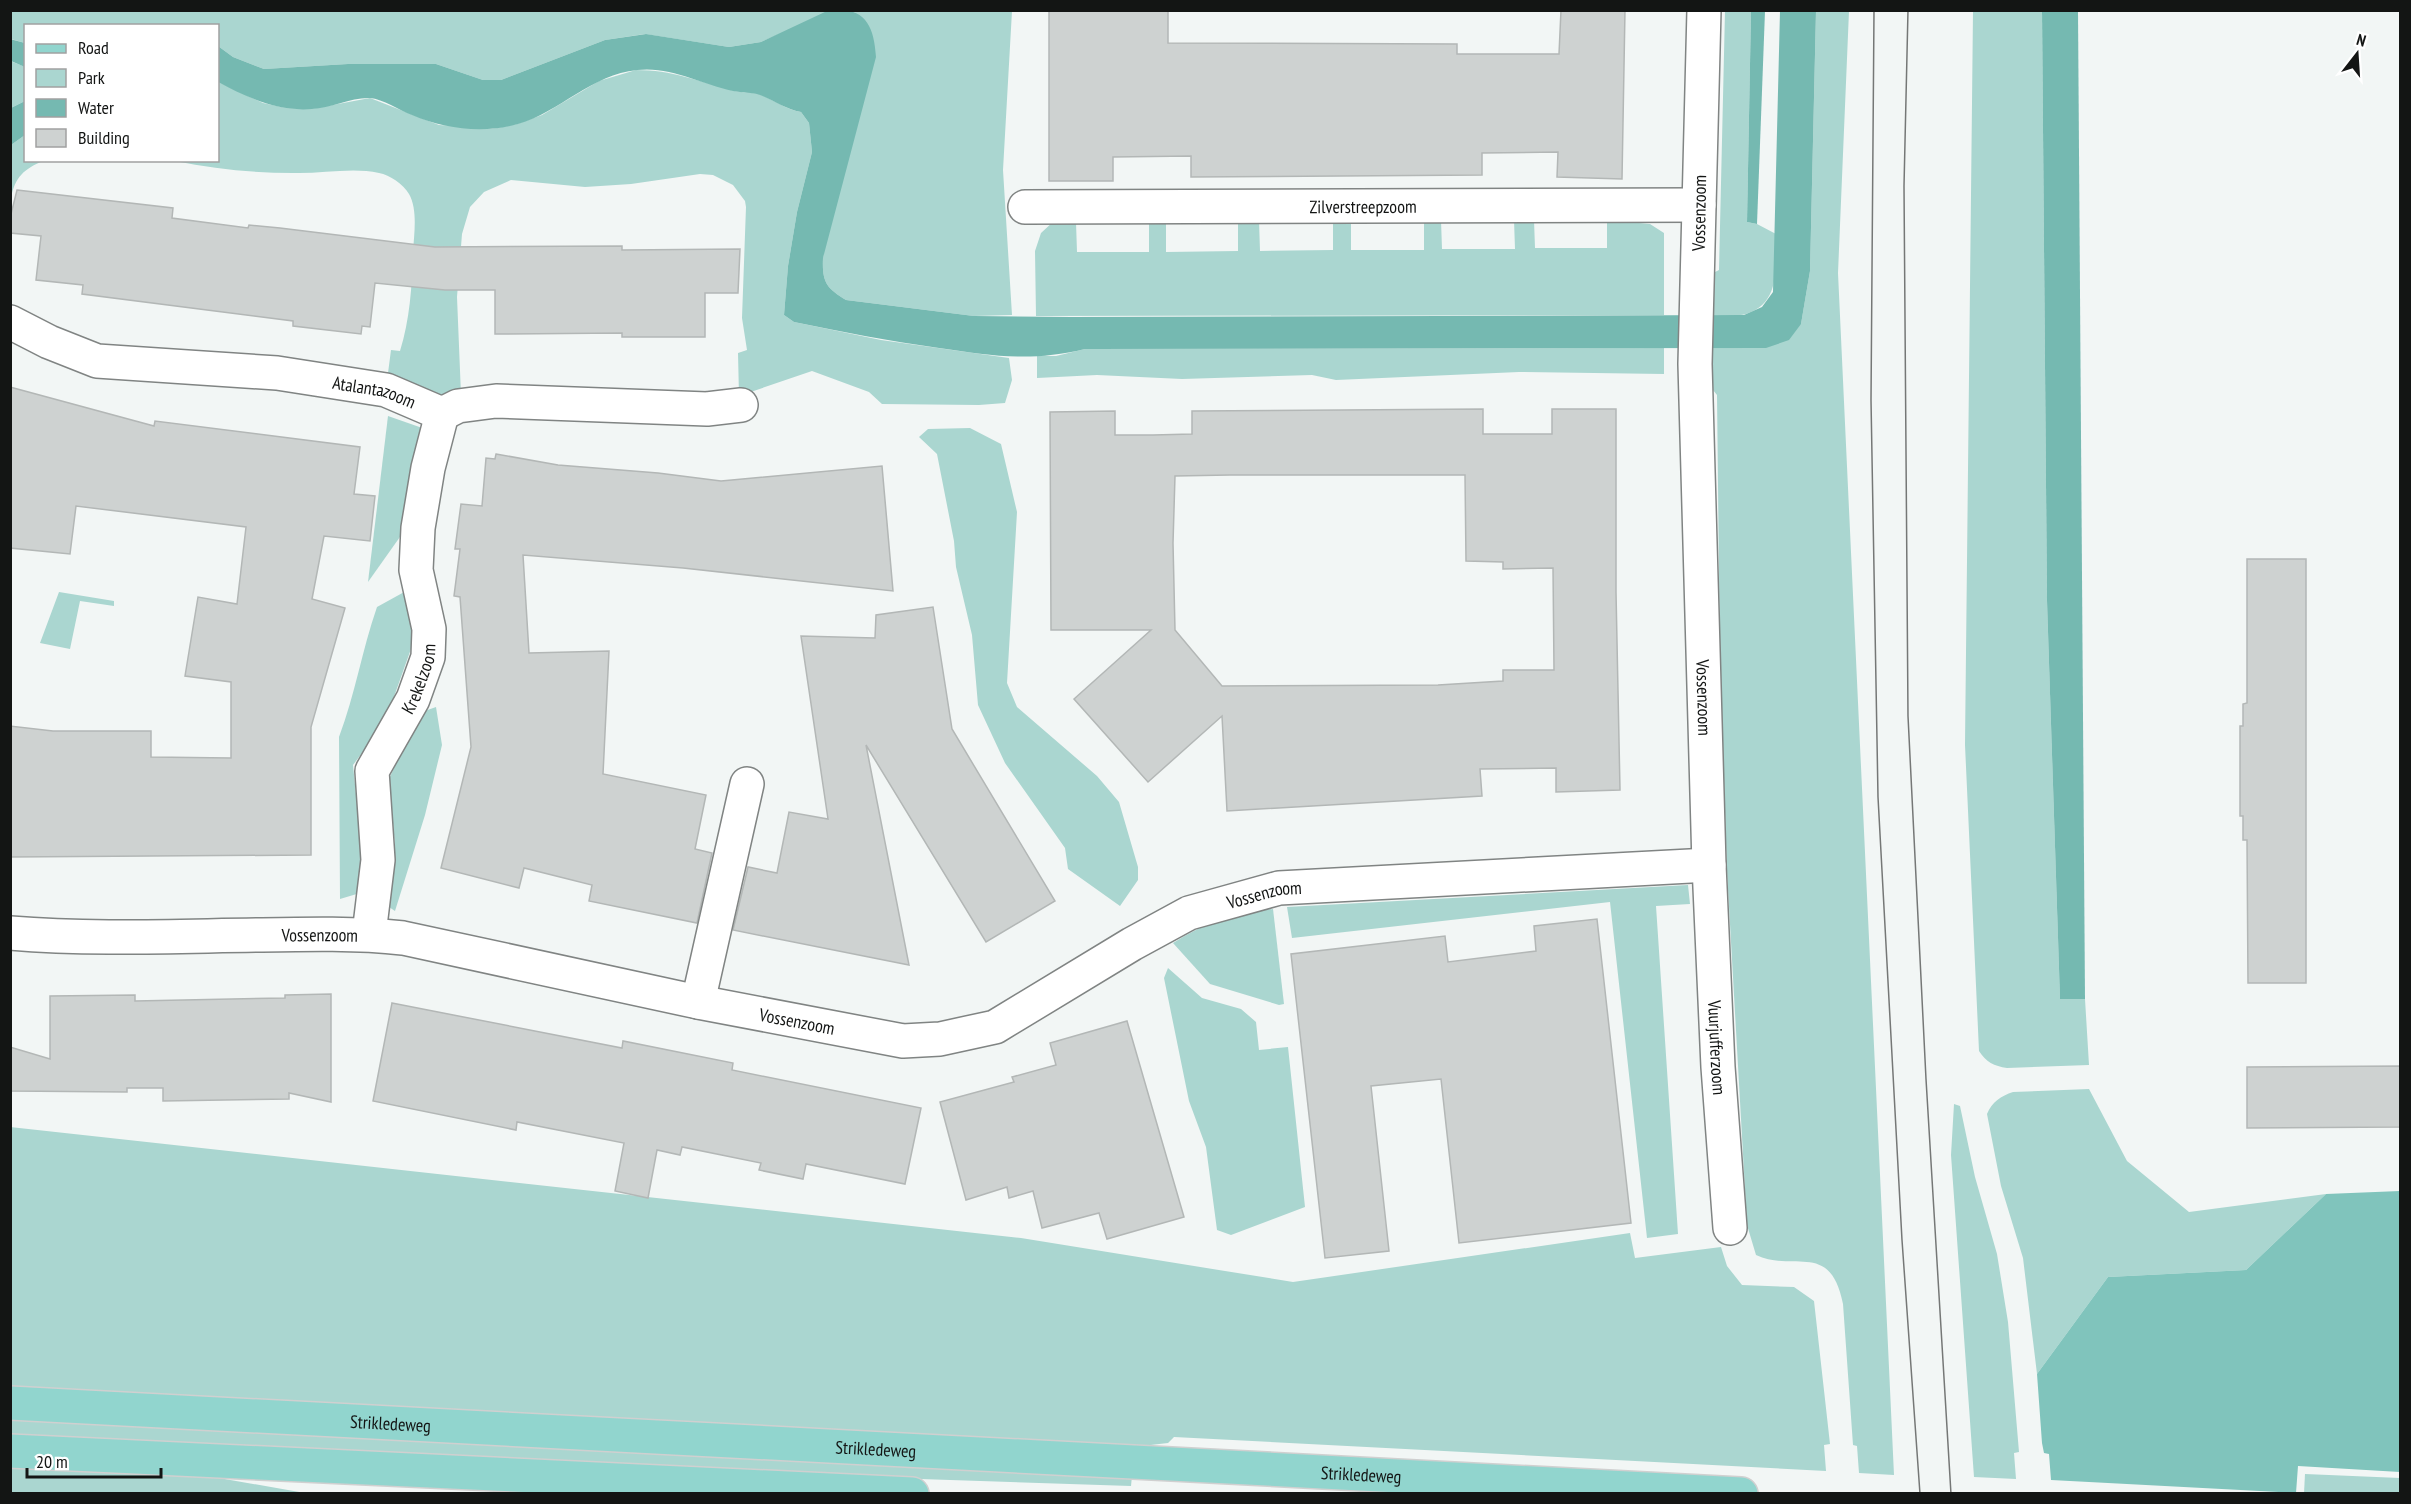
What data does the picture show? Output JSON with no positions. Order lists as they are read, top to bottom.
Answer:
{
  "streets": {
    "main road": ["Strikledeweg"],
    "street": [
      "Zilverstreepzoom",
      "Vossenzoom",
      "Atalantazoom",
      "Krekelzoom",
      "Vuurjufferzoom"
    ]
  },
  "crossings": [
    ["Zilverstreepzoom", "Vossenzoom"],
    ["Vossenzoom", "Krekelzoom"],
    ["Vossenzoom", "Vuurjufferzoom"],
    ["Atalantazoom", "Krekelzoom"]
  ],
  "legend": [
    "Road",
    "Park",
    "Water",
    "Building"
  ],
  "scale_bar": "20 m",
  "north": "top"
}
